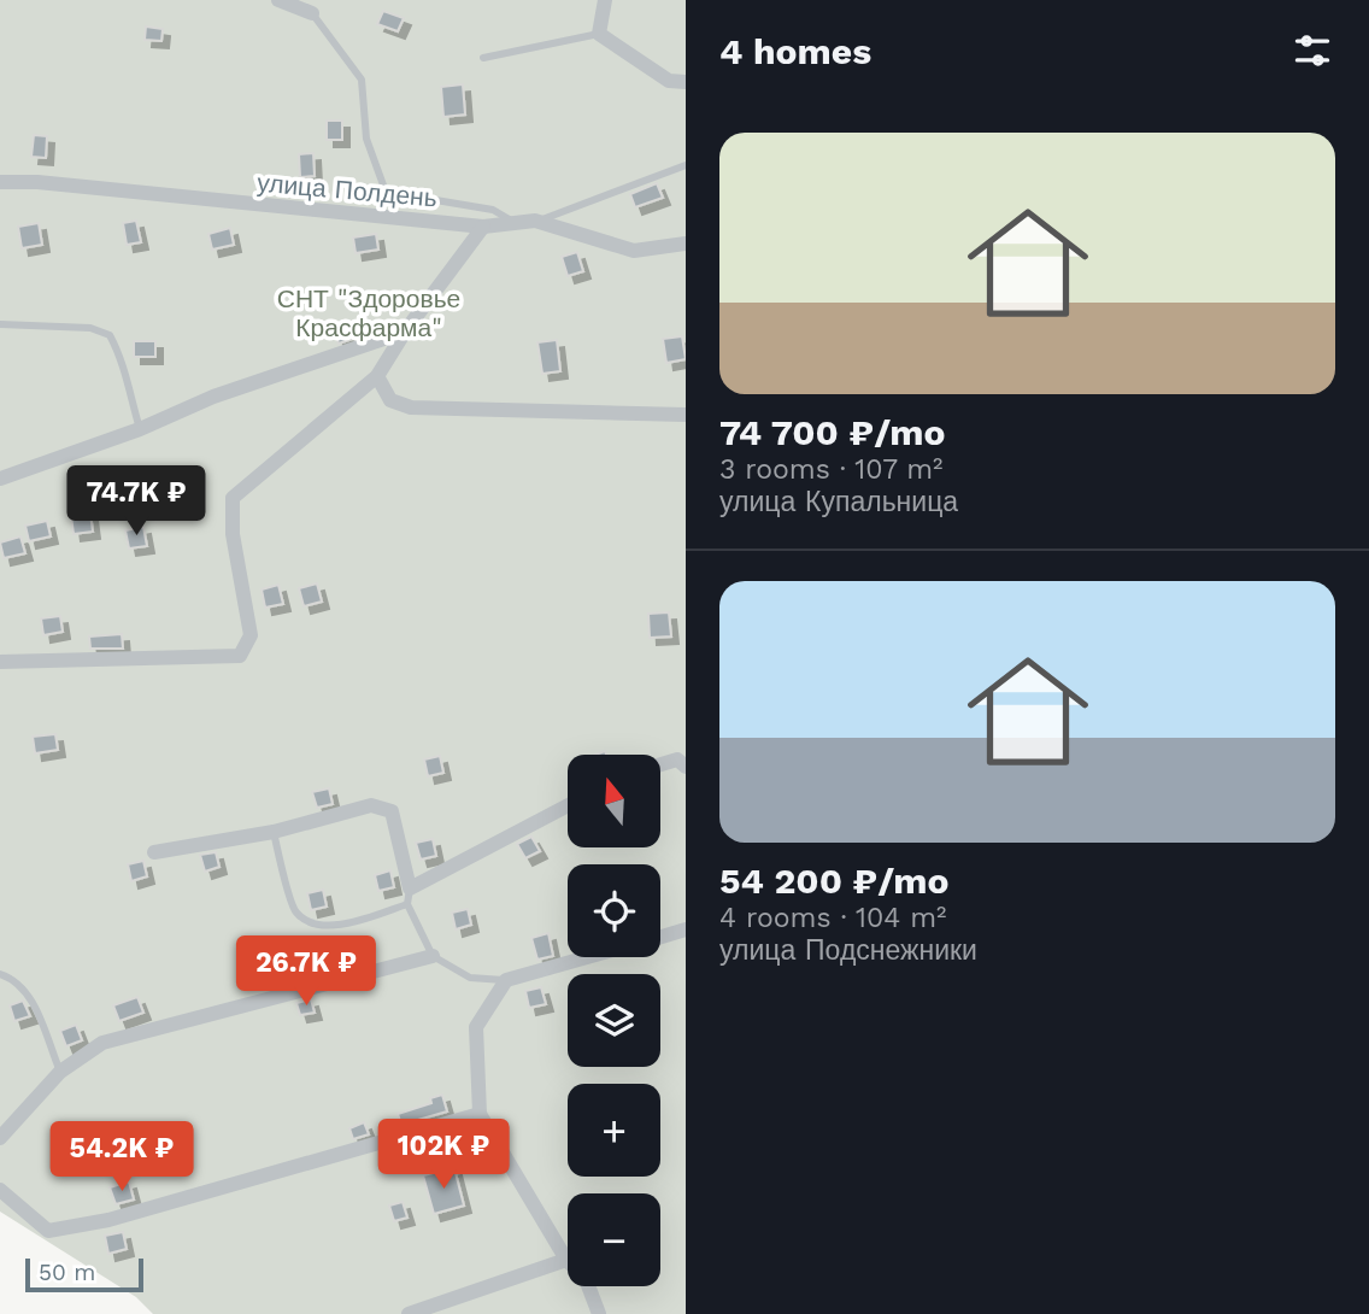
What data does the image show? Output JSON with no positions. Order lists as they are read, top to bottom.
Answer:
{
  "streets": {
    "street": ["улица Полдень"]
  },
  "parks": ["СНТ \"Здоровье Красфарма\""],
  "scale_bar": "50 m",
  "north": "top",
  "page": {
    "heading": "4 homes",
    "list": [
      {
        "name": "74 700 ₽/mo",
        "note": "3 rooms · 107 m² · улица Купальница"
      },
      {
        "name": "54 200 ₽/mo",
        "note": "4 rooms · 104 m² · улица Подснежники"
      }
    ],
    "price": [
      "74.7K ₽",
      "26.7K ₽",
      "102K ₽",
      "54.2K ₽"
    ],
    "map_buttons": ["+", "−"],
    "scale": "50 m"
  }
}
